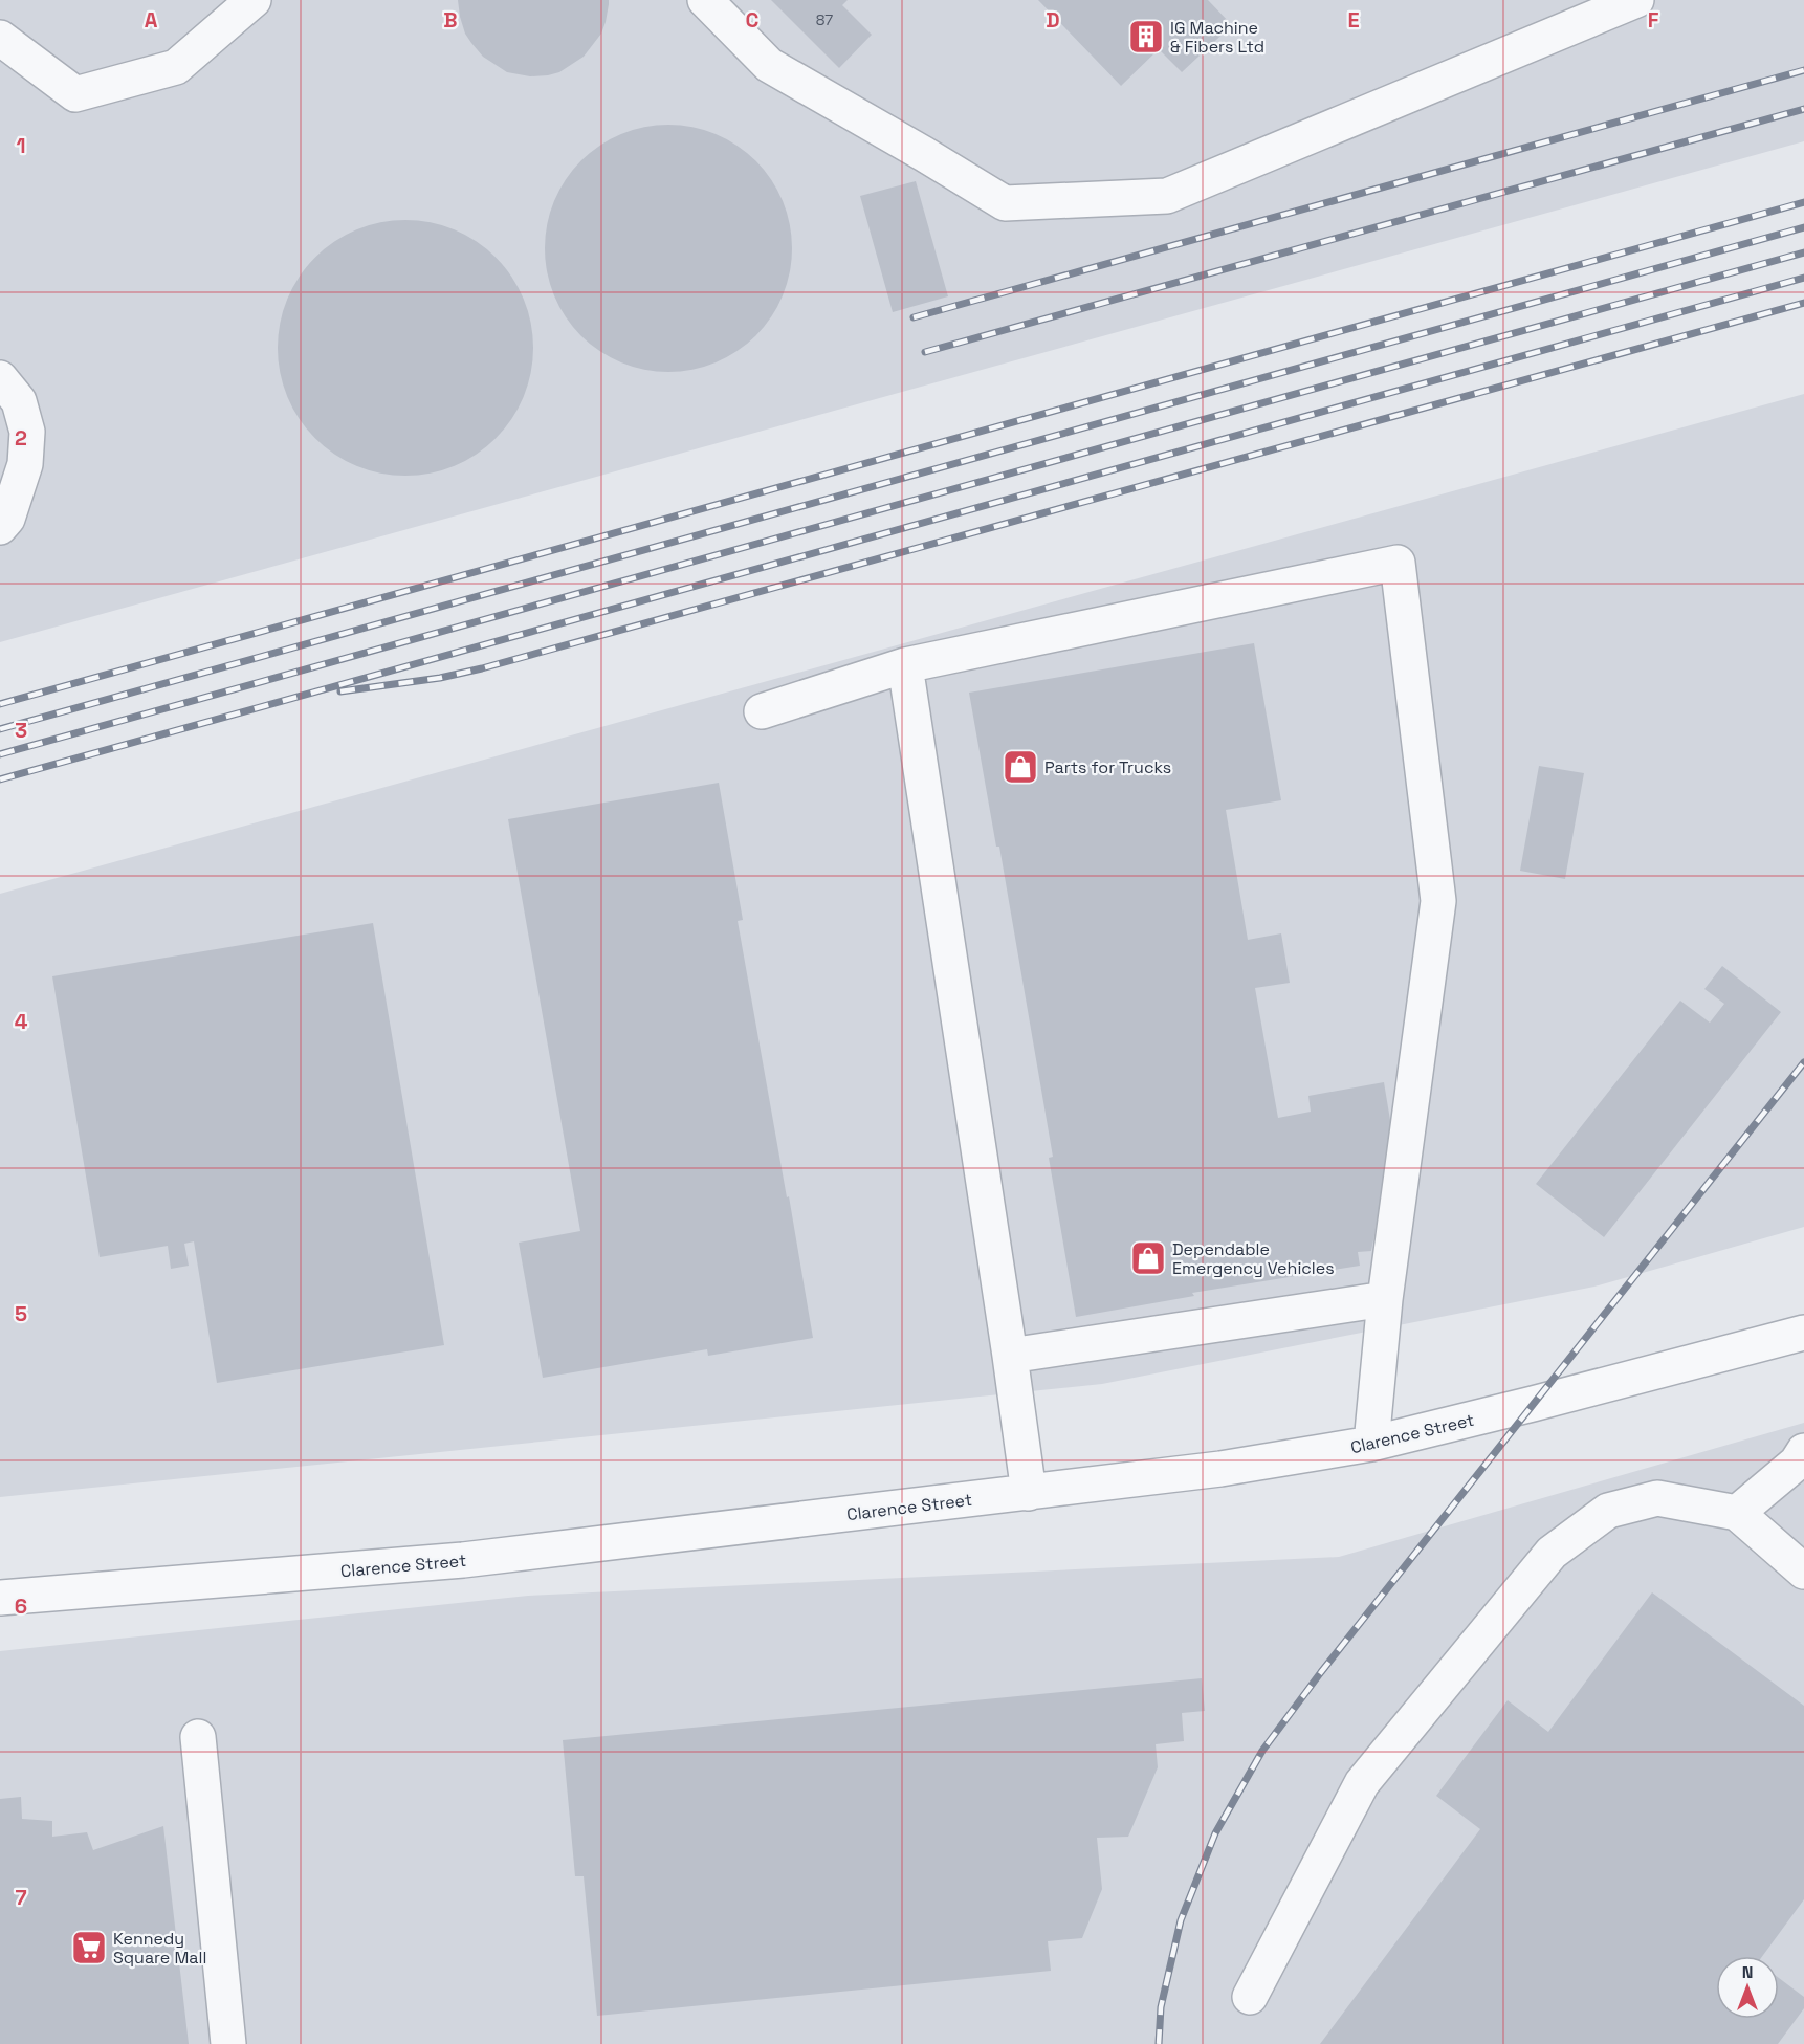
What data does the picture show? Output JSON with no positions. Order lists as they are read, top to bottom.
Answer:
{
  "streets": {
    "street": ["Clarence Street"]
  },
  "places": {
    "building": ["IG Machine & Fibers Ltd"],
    "shop": ["Parts for Trucks", "Dependable Emergency Vehicles"],
    "supermarket": ["Kennedy Square Mall"]
  },
  "house_numbers": ["87"],
  "north": "top",
  "grid": {
    "columns": [
      "A",
      "B",
      "C",
      "D",
      "E",
      "F"
    ],
    "rows": [
      "1",
      "2",
      "3",
      "4",
      "5",
      "6",
      "7"
    ]
  }
}
